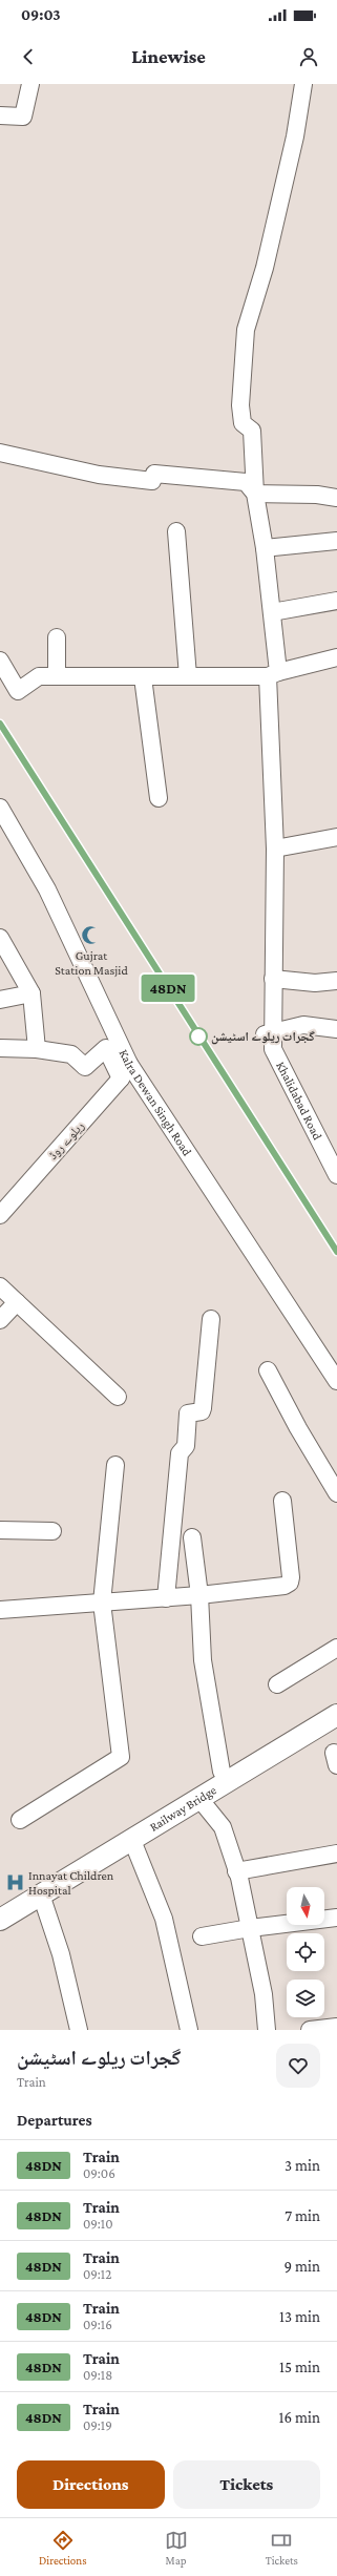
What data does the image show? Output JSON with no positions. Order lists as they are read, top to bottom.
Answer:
{
  "streets": {
    "main road": ["Railway Bridge"],
    "street": ["Kalra Dewan Singh Road", "Khalidabad Road", "ریلوے روڈ"]
  },
  "crossings": [
    ["Kalra Dewan Singh Road", "ریلوے روڈ"]
  ],
  "places": {
    "mosque": ["Gujrat Station Masjid"],
    "other": ["گجرات ریلوے اسٹیشن"],
    "hospital": ["Innayat Children Hospital"]
  },
  "north": "bottom",
  "page": {
    "status": "09:03",
    "header": "Linewise",
    "on_map": "48DN",
    "heading": [
      ["گجرات ریلوے اسٹیشن", "Train"],
      "Departures"
    ],
    "list": [
      {
        "mark": "48DN",
        "name": "Train",
        "note": "09:06",
        "value": "3 min"
      },
      {
        "mark": "48DN",
        "name": "Train",
        "note": "09:10",
        "value": "7 min"
      },
      {
        "mark": "48DN",
        "name": "Train",
        "note": "09:12",
        "value": "9 min"
      },
      {
        "mark": "48DN",
        "name": "Train",
        "note": "09:16",
        "value": "13 min"
      },
      {
        "mark": "48DN",
        "name": "Train",
        "note": "09:18",
        "value": "15 min"
      },
      {
        "mark": "48DN",
        "name": "Train",
        "note": "09:19",
        "value": "16 min"
      }
    ],
    "buttons": ["Directions", "Tickets"],
    "tabs": ["Directions", "Map", "Tickets"]
  }
}
